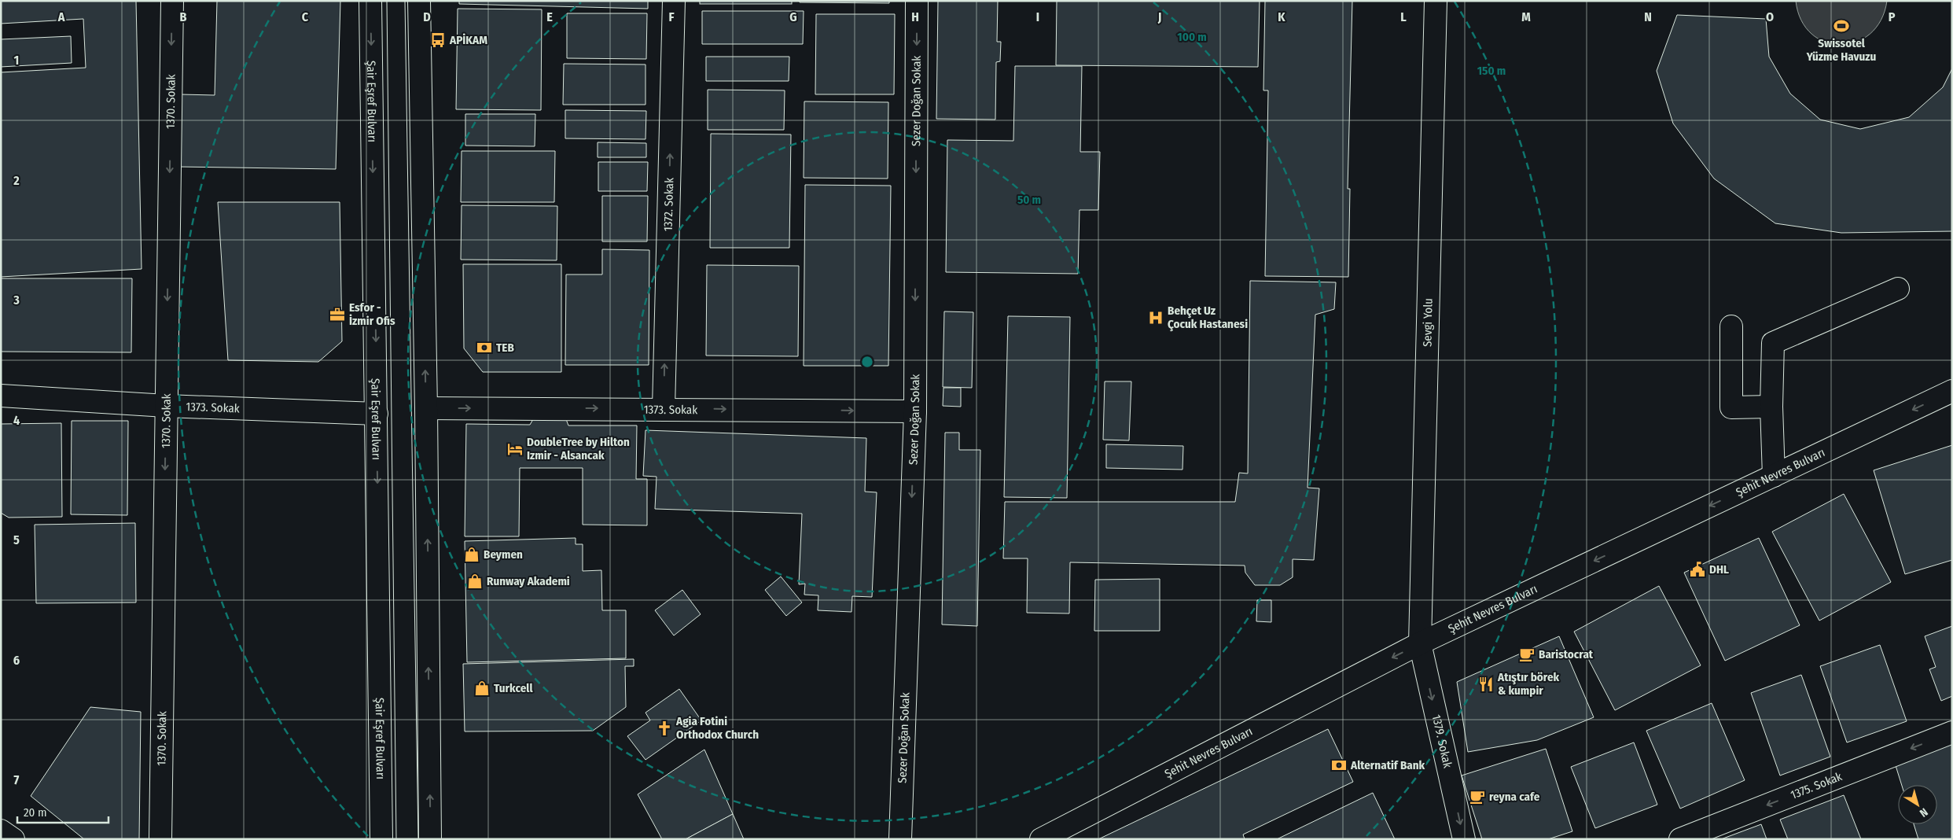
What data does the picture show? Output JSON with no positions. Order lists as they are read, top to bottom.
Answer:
{
  "streets": {
    "street": [
      "1370. Sokak",
      "Şair Eşref Bulvarı",
      "Sezer Doğan Sokak",
      "1372. Sokak",
      "Sevgi Yolu",
      "1373. Sokak",
      "Şehit Nevres Bulvarı",
      "1379. Sokak",
      "1375. Sokak"
    ]
  },
  "crossings": [
    ["1370. Sokak", "1373. Sokak"],
    ["Şair Eşref Bulvarı", "1373. Sokak"],
    ["Sezer Doğan Sokak", "1373. Sokak"],
    ["1372. Sokak", "1373. Sokak"],
    ["Sevgi Yolu", "Şehit Nevres Bulvarı"],
    ["Sevgi Yolu", "1379. Sokak"],
    ["Şehit Nevres Bulvarı", "1379. Sokak"]
  ],
  "one_way": [
    "1370. Sokak",
    "Sezer Doğan Sokak",
    "1372. Sokak",
    "1373. Sokak",
    "Şehit Nevres Bulvarı",
    "1379. Sokak",
    "1375. Sokak"
  ],
  "places": {
    "sports": ["Swissotel Yüzme Havuzu"],
    "bus stop": ["APİKAM"],
    "office": ["Esfor - İzmir Ofis"],
    "hospital": ["Behçet Uz Çocuk Hastanesi"],
    "bank": ["TEB", "Alternatif Bank"],
    "hotel": ["DoubleTree by Hilton Izmir - Alsancak"],
    "shop": ["Beymen", "Runway Akademi", "Turkcell"],
    "public building": ["DHL"],
    "cafe": ["Baristocrat", "reyna cafe"],
    "restaurant": ["Atıştır börek & kumpir"],
    "church": ["Agia Fotini Orthodox Church"]
  },
  "scale_bar": "20 m",
  "north": "bottom right",
  "grid": {
    "columns": [
      "A",
      "B",
      "C",
      "D",
      "E",
      "F",
      "G",
      "H",
      "I",
      "J",
      "K",
      "L",
      "M",
      "N",
      "O",
      "P"
    ],
    "rows": [
      "1",
      "2",
      "3",
      "4",
      "5",
      "6",
      "7"
    ]
  },
  "rings": ["100 m", "150 m", "50 m"]
}
